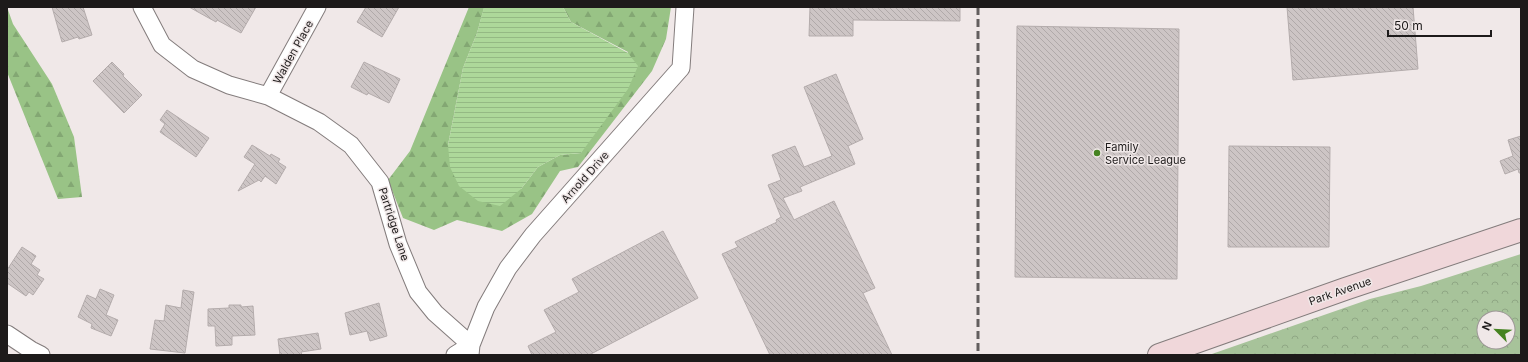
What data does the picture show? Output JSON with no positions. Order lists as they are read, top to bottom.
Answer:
{
  "streets": {
    "main road": ["Park Avenue"],
    "street": ["Walden Place", "Arnold Drive", "Partridge Lane"]
  },
  "crossings": [
    ["Walden Place", "Partridge Lane"],
    ["Arnold Drive", "Partridge Lane"]
  ],
  "places": ["Family Service League"],
  "scale_bar": "50 m",
  "north": "top left"
}
